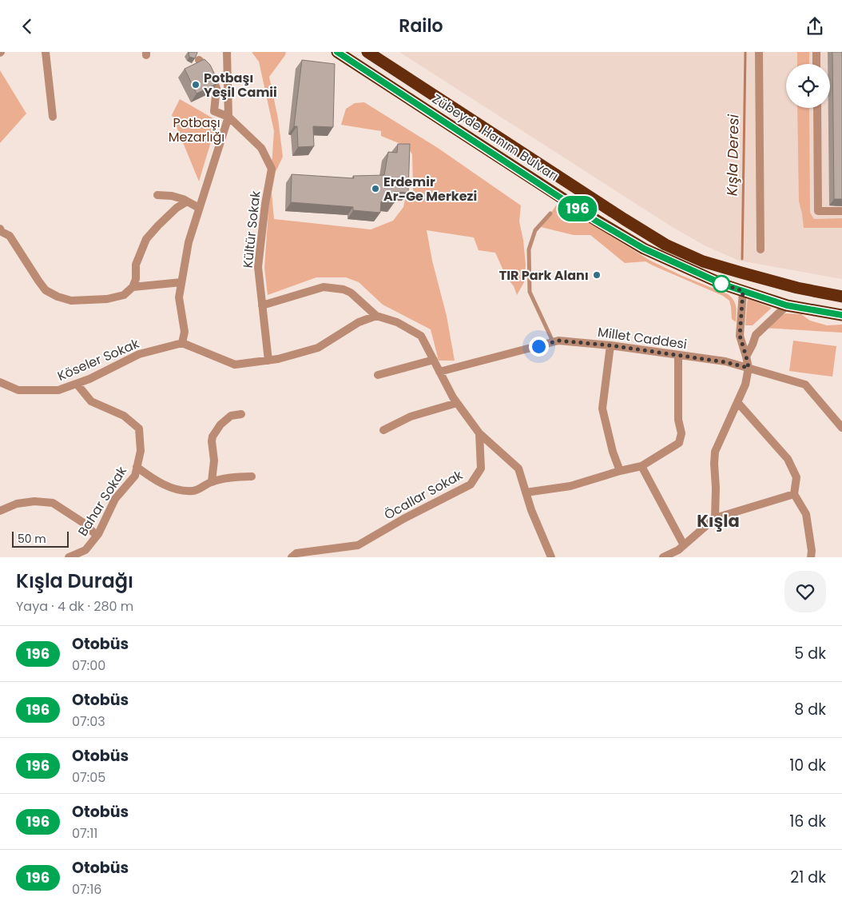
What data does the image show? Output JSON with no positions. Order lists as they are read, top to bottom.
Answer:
{
  "streets": {
    "highway": ["Zübeyde Hanım Bulvarı"],
    "street": [
      "Kültür Sokak",
      "Millet Caddesi",
      "Köseler Sokak",
      "Öcallar Sokak",
      "Bahar Sokak"
    ]
  },
  "crossings": [
    ["Köseler Sokak", "Bahar Sokak"]
  ],
  "districts": ["Kışla"],
  "water": ["Kışla Deresi"],
  "parks": ["Potbaşı Mezarlığı"],
  "places": ["Potbaşı Yeşil Camii", "Erdemir Ar-Ge Merkezi", "TIR Park Alanı"],
  "lines": ["bus line 196"],
  "scale_bar": "50 m",
  "page": {
    "header": "Railo",
    "on_map": "196",
    "scale": "50 m",
    "heading": ["Kışla Durağı", "Yaya · 4 dk · 280 m"],
    "list": [
      {
        "mark": "196",
        "name": "Otobüs",
        "note": "07:00",
        "value": "5 dk"
      },
      {
        "mark": "196",
        "name": "Otobüs",
        "note": "07:03",
        "value": "8 dk"
      },
      {
        "mark": "196",
        "name": "Otobüs",
        "note": "07:05",
        "value": "10 dk"
      },
      {
        "mark": "196",
        "name": "Otobüs",
        "note": "07:11",
        "value": "16 dk"
      },
      {
        "mark": "196",
        "name": "Otobüs",
        "note": "07:16",
        "value": "21 dk"
      }
    ]
  }
}
